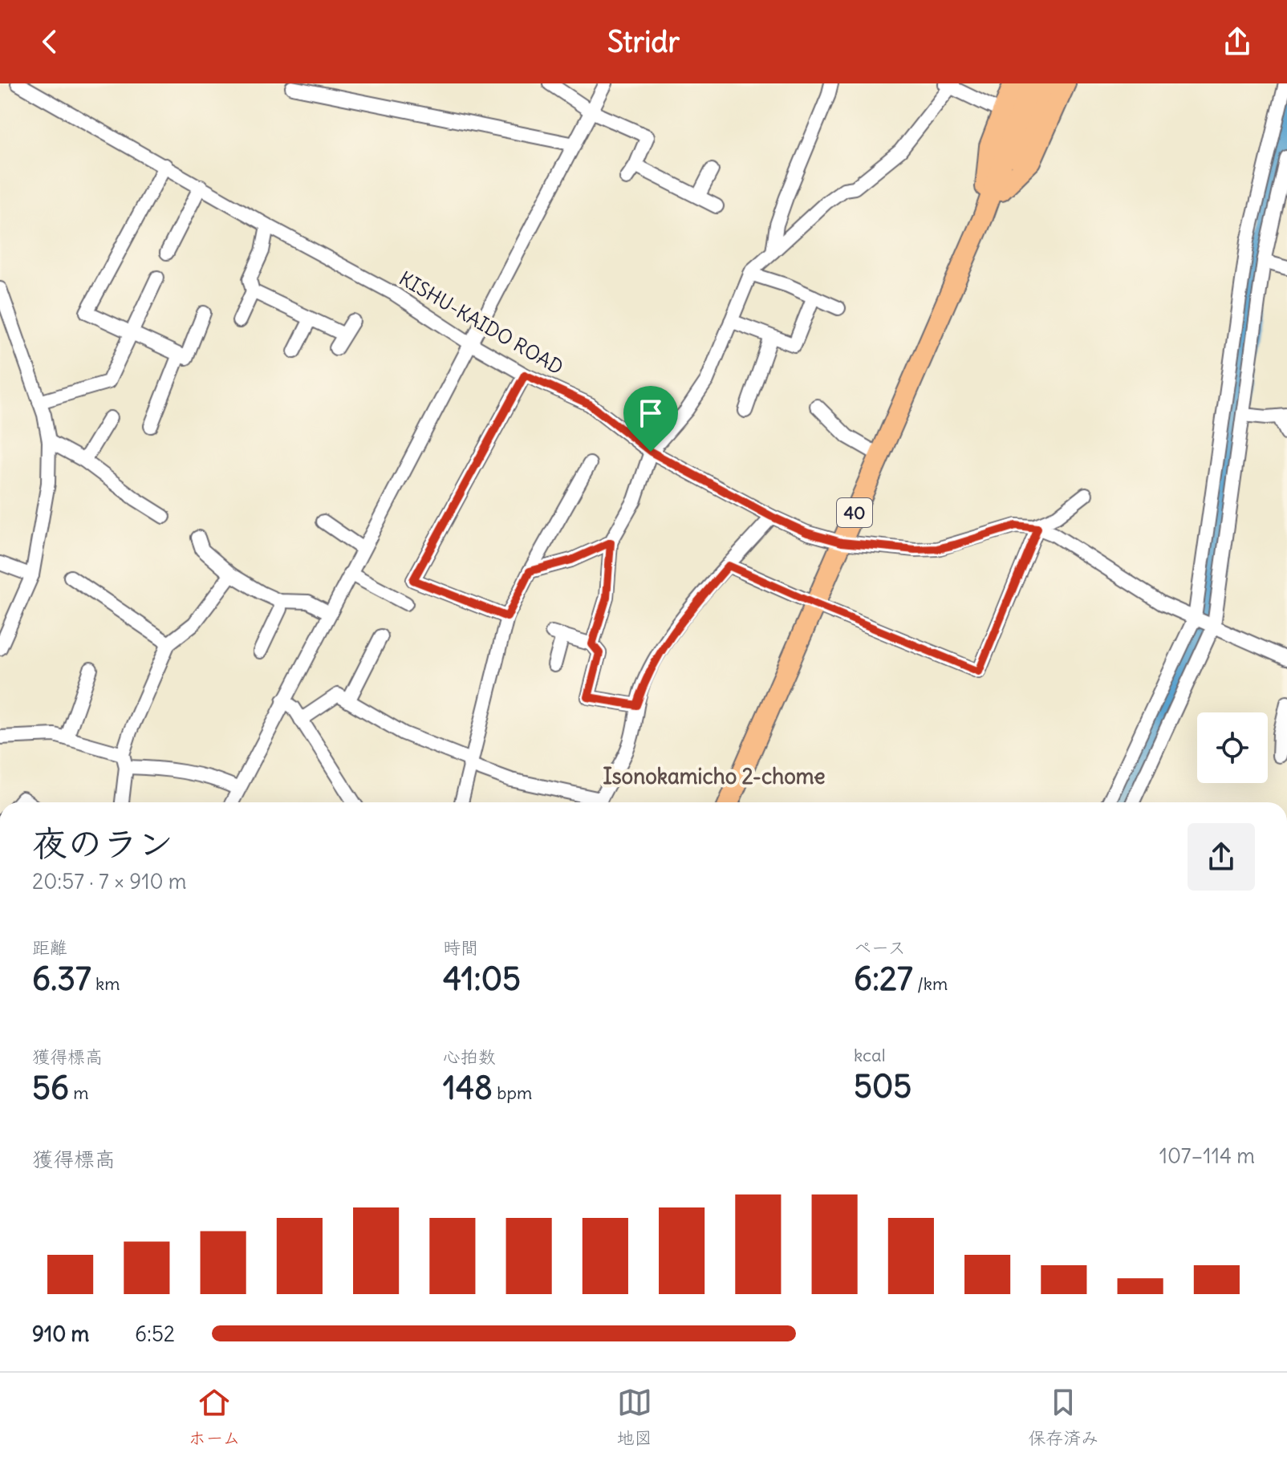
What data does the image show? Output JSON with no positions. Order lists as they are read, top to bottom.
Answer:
{
  "streets": {
    "main road": ["40"],
    "street": ["KISHU-KAIDO ROAD"]
  },
  "crossings": [
    ["KISHU-KAIDO ROAD", "40"]
  ],
  "districts": ["Isonokamicho 2-chome"],
  "page": {
    "header": "Stridr",
    "heading": ["夜のラン", "20:57 · 7 × 910 m"],
    "stats": [
      ["距離", "6.37 km"],
      ["時間", "41:05"],
      ["ペース", "6:27 /km"],
      ["獲得標高", "56 m"],
      ["心拍数", "148 bpm"],
      ["kcal", "505"]
    ],
    "chart": ["獲得標高", "107–114 m"],
    "list": [
      {
        "name": "910 m",
        "note": "6:52"
      }
    ],
    "tabs": ["ホーム", "地図", "保存済み"]
  }
}
